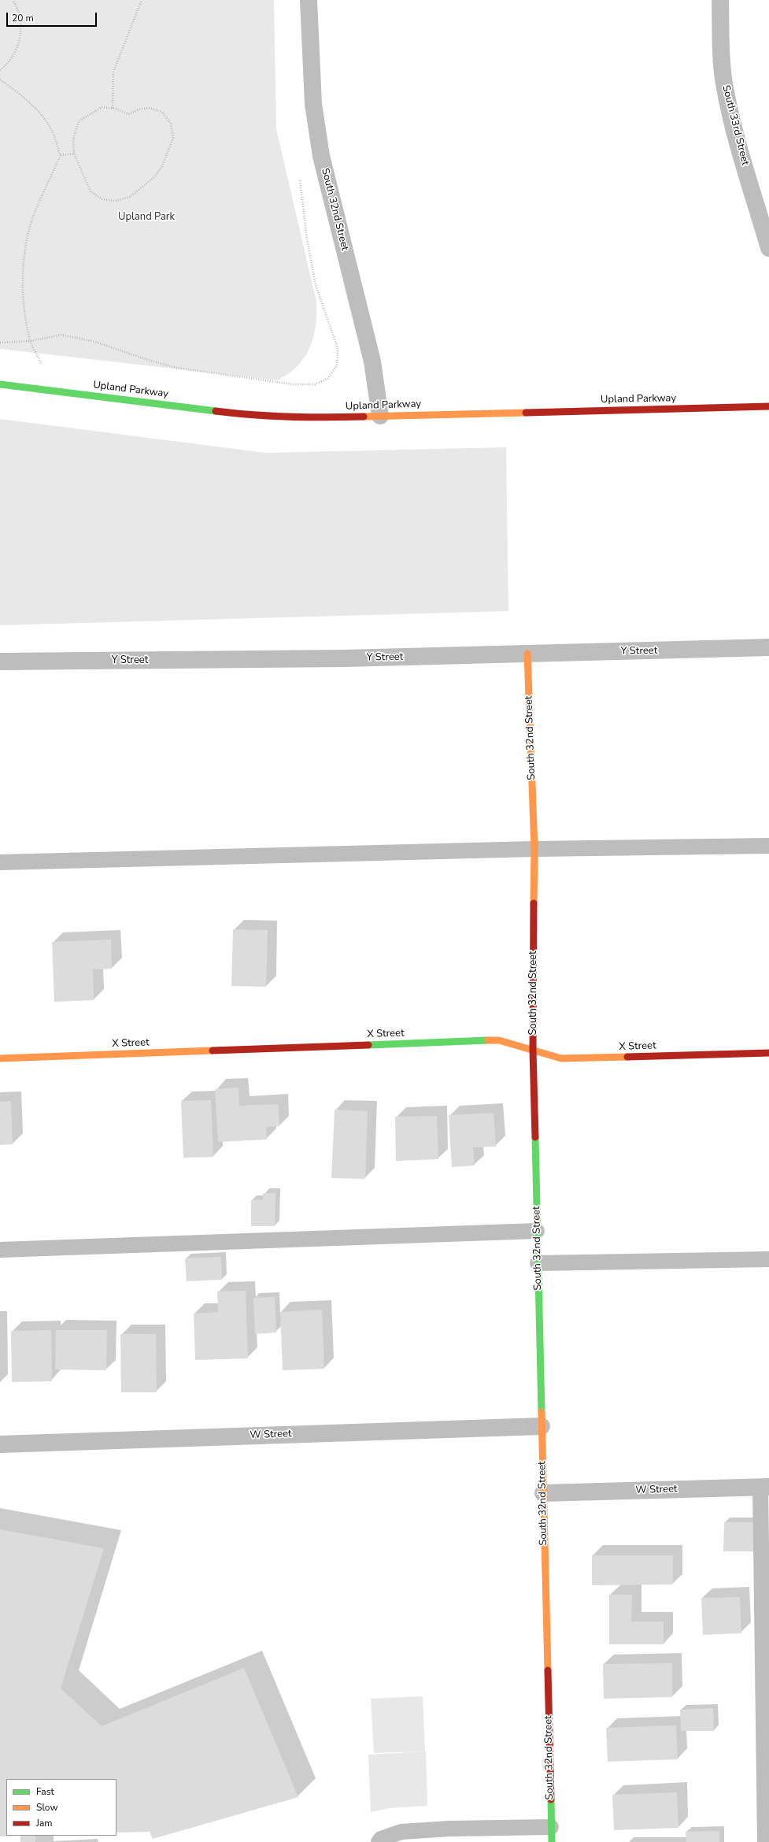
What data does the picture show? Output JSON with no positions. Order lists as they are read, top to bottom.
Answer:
{
  "streets": {
    "street": [
      "South 33rd Street",
      "South 32nd Street",
      "Upland Parkway",
      "Y Street",
      "X Street",
      "W Street"
    ]
  },
  "crossings": [
    ["South 32nd Street", "Upland Parkway"],
    ["South 32nd Street", "Y Street"],
    ["South 32nd Street", "X Street"],
    ["South 32nd Street", "W Street"]
  ],
  "parks": ["Upland Park"],
  "legend": ["Fast", "Slow", "Jam"],
  "scale_bar": "20 m"
}
